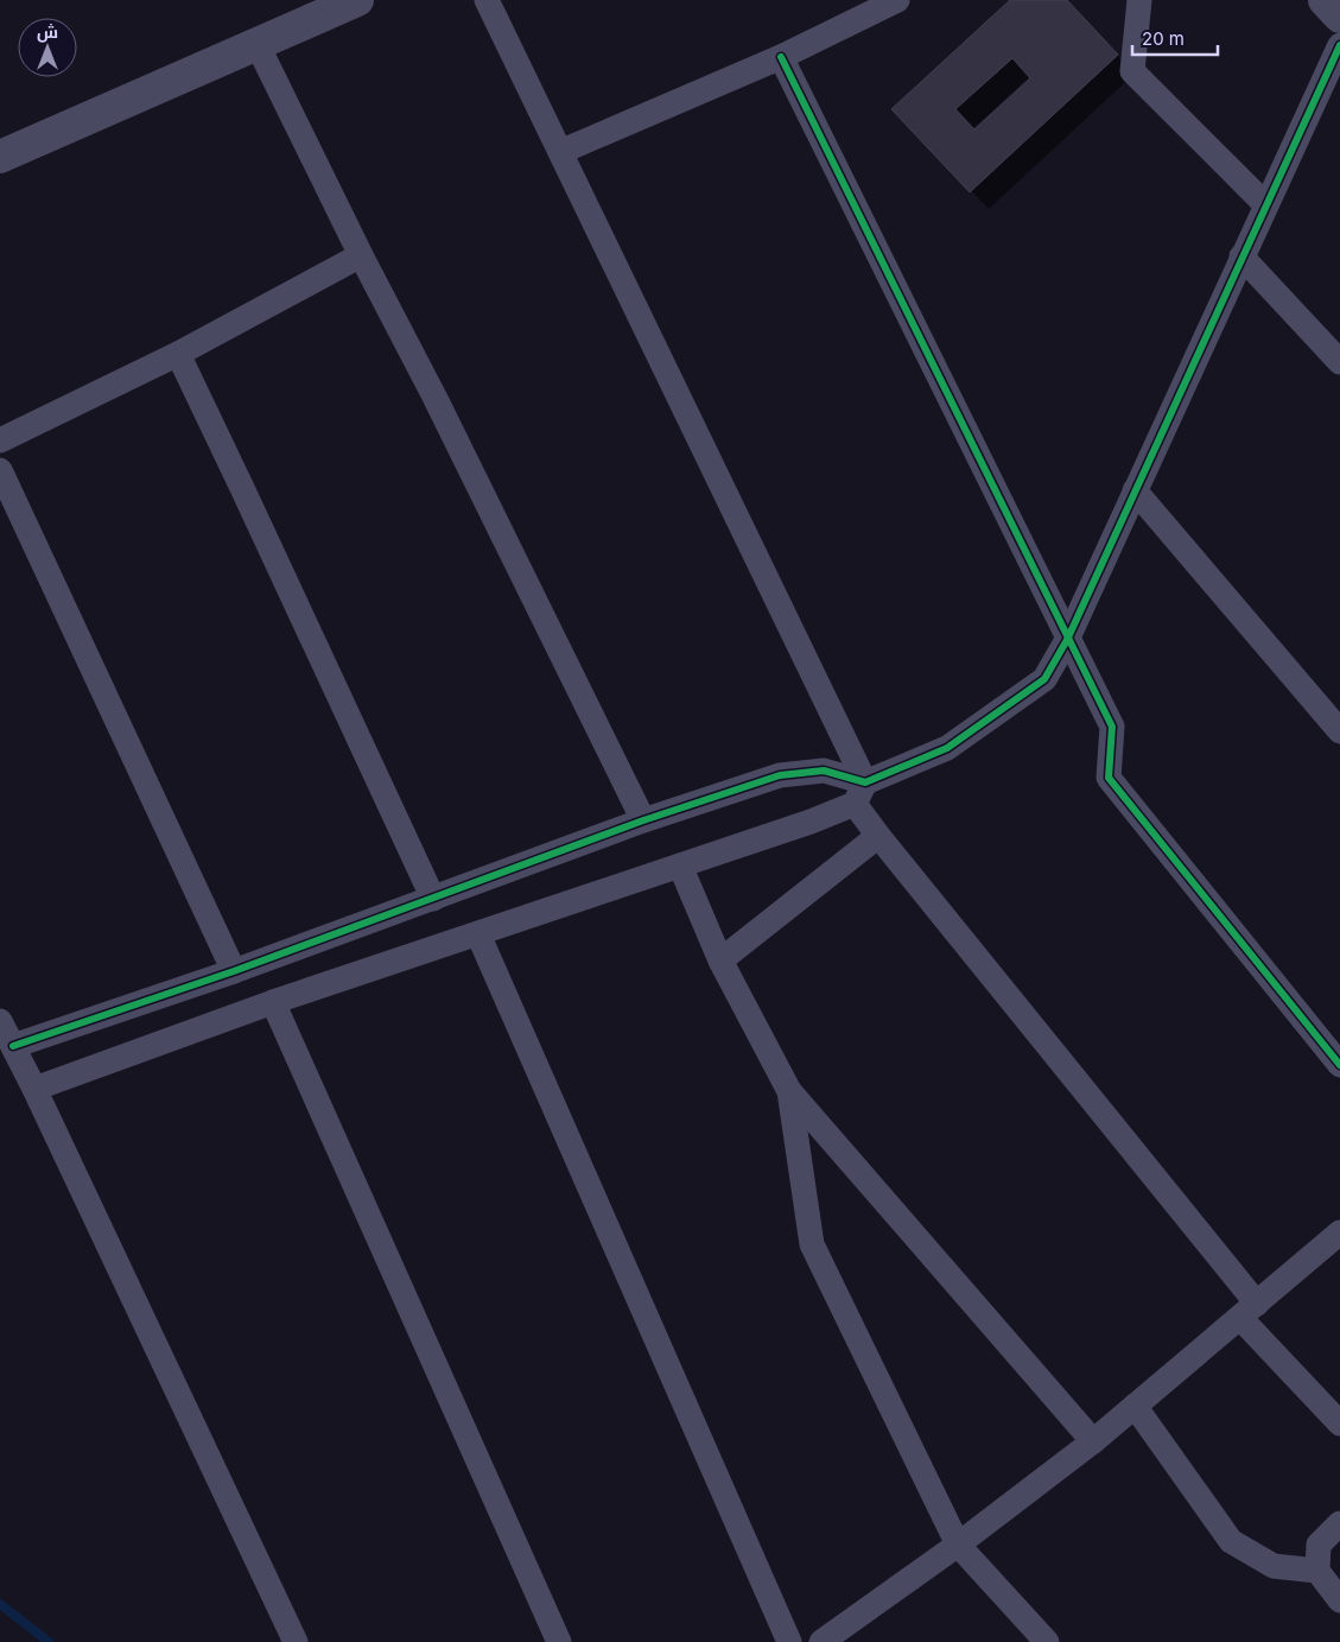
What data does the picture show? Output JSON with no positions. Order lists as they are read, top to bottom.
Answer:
{
  "scale_bar": "20 m",
  "north": "top"
}
